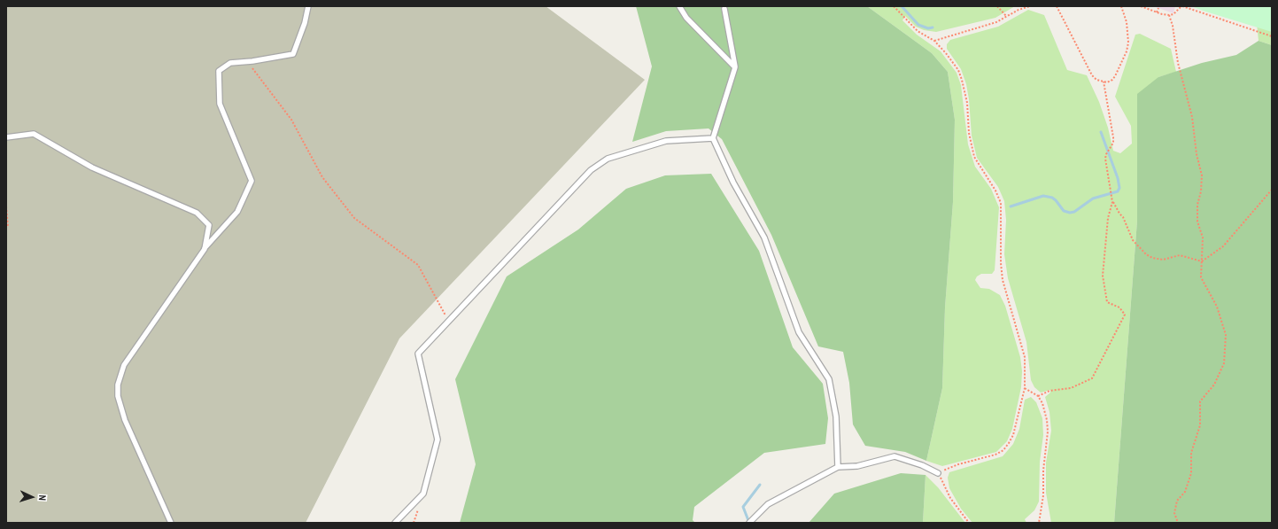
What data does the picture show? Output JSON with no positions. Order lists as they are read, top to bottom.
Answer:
{
  "north": "right"
}
